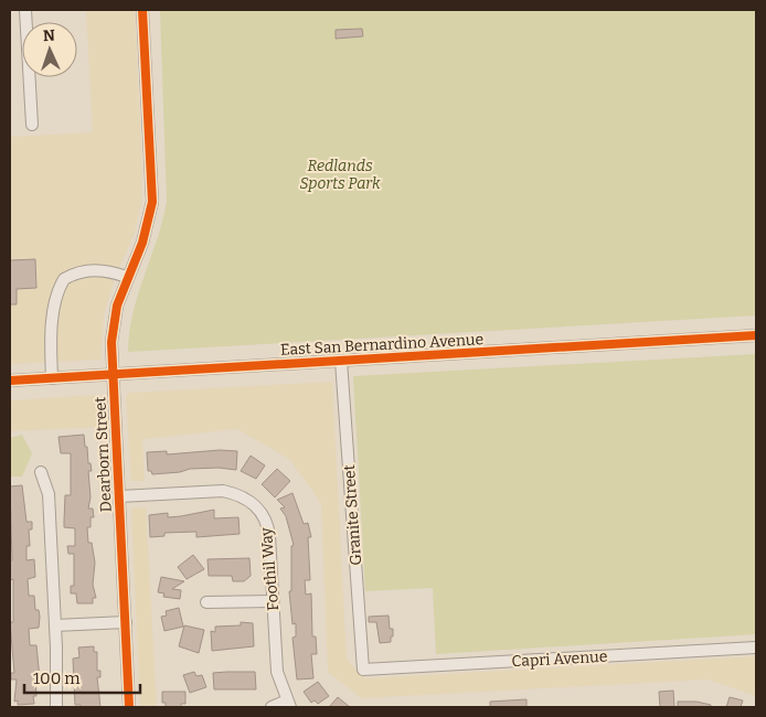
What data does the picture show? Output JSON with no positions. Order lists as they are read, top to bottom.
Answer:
{
  "streets": {
    "street": [
      "East San Bernardino Avenue",
      "Dearborn Street",
      "Granite Street",
      "Foothil Way",
      "Capri Avenue"
    ]
  },
  "crossings": [
    ["East San Bernardino Avenue", "Dearborn Street"],
    ["East San Bernardino Avenue", "Granite Street"],
    ["Dearborn Street", "Foothil Way"],
    ["Granite Street", "Capri Avenue"]
  ],
  "parks": ["Redlands Sports Park"],
  "scale_bar": "100 m",
  "north": "top"
}
